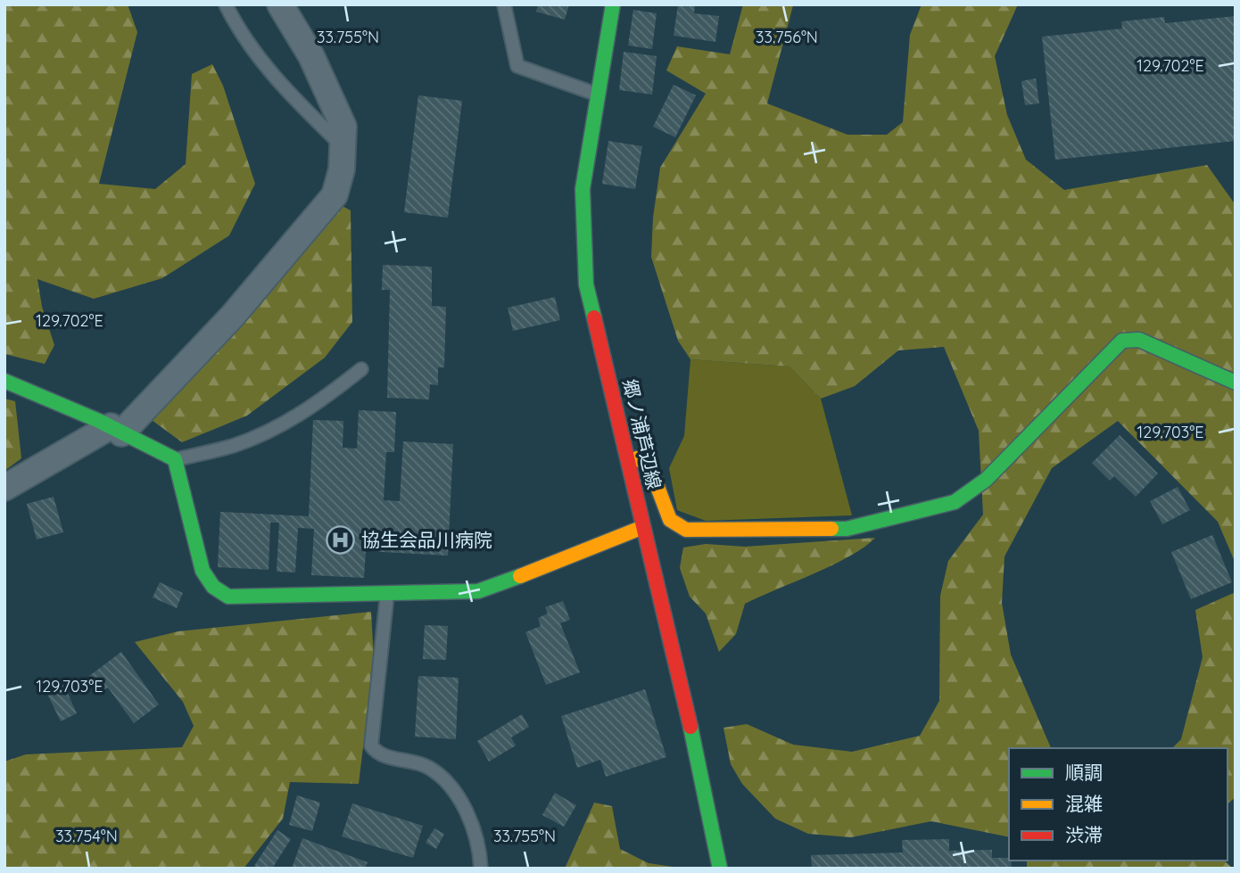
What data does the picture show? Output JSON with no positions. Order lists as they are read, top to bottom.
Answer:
{
  "streets": {
    "street": ["郷ノ浦芦辺線"]
  },
  "places": {
    "hospital": ["協生会品川病院"]
  },
  "legend": ["順調", "混雑", "渋滞"],
  "coordinates": [
    "33.755°N",
    "33.756°N",
    "129.702°E",
    "129.703°E",
    "33.754°N"
  ]
}
